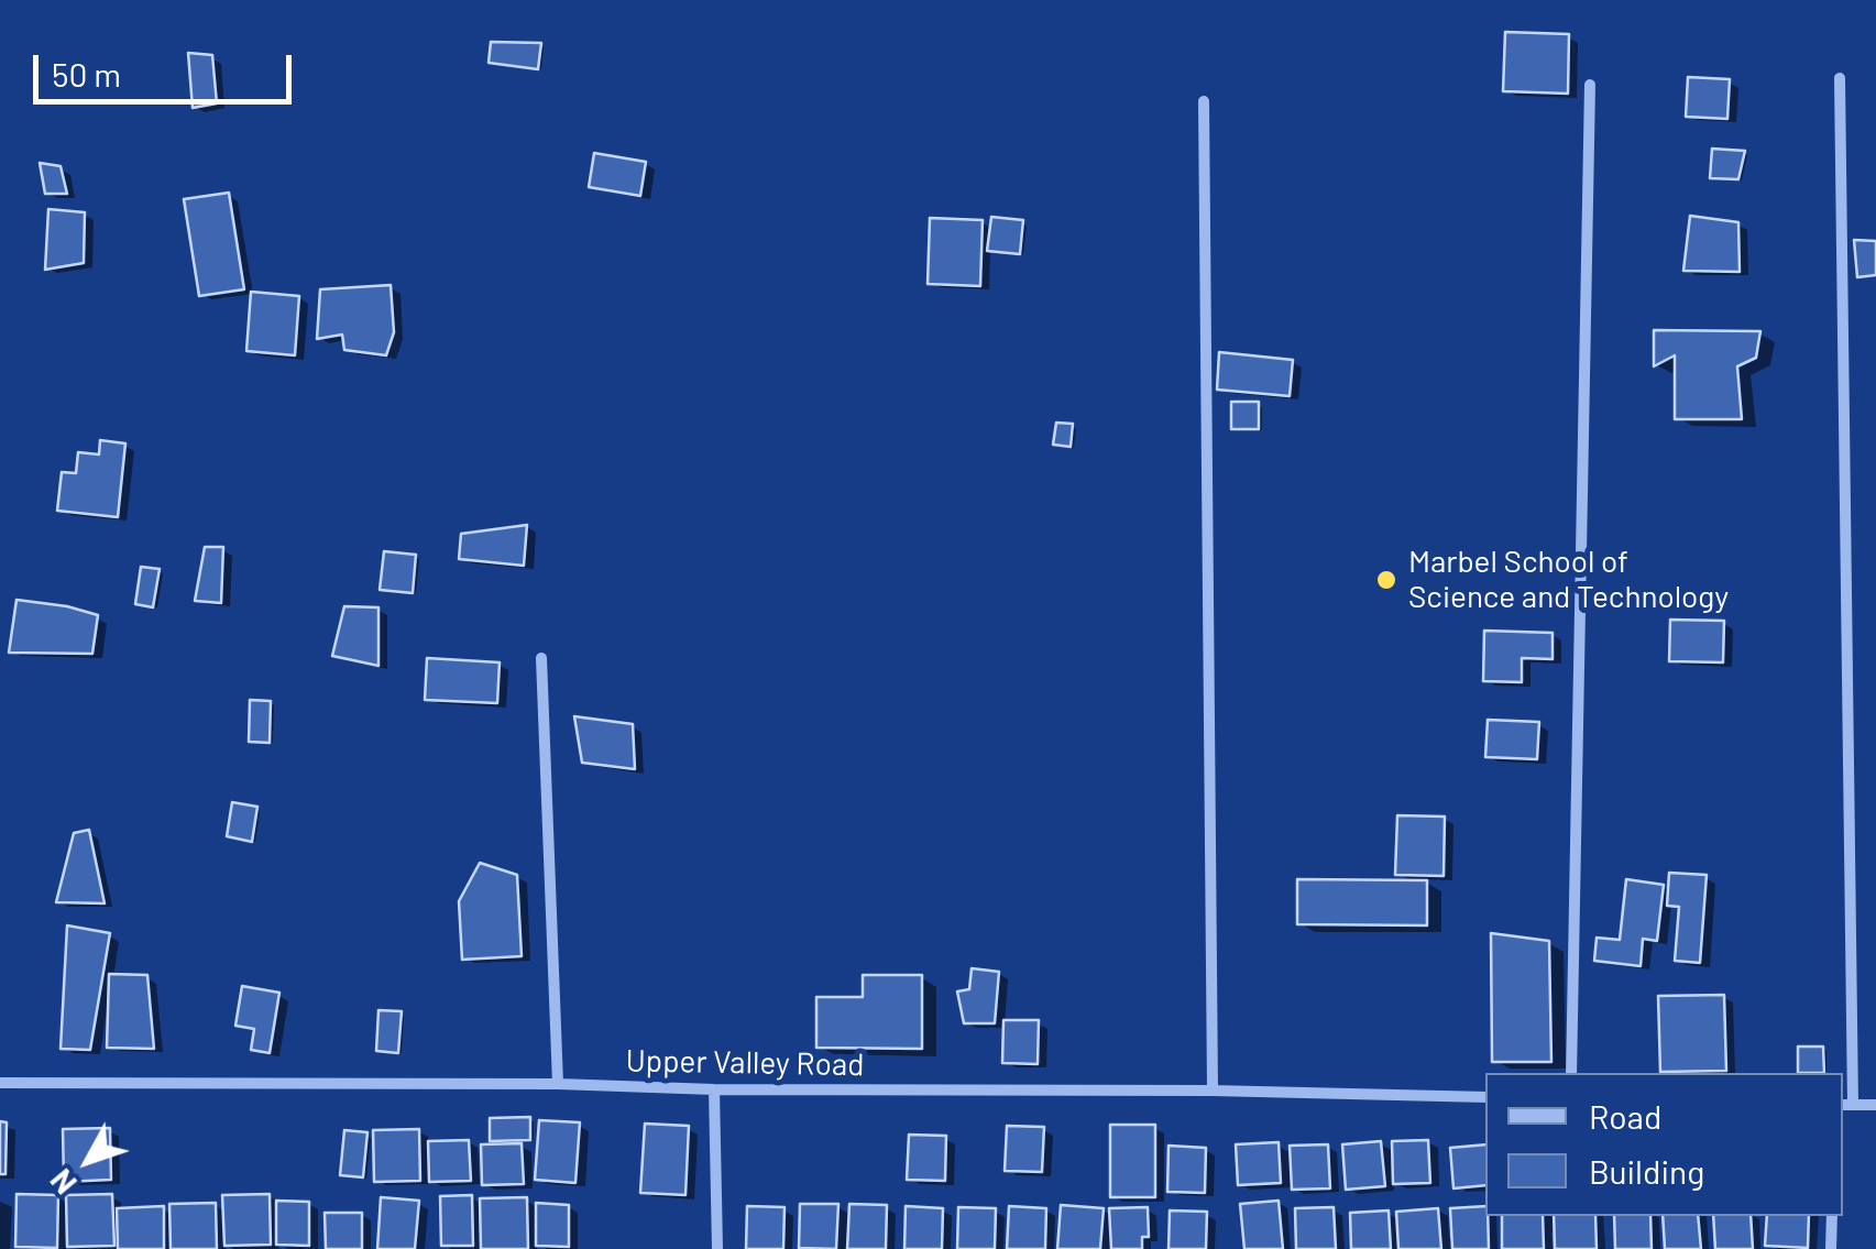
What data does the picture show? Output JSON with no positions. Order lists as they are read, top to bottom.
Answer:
{
  "streets": {
    "street": ["Upper Valley Road"]
  },
  "places": ["Marbel School of Science and Technology"],
  "legend": ["Road", "Building"],
  "scale_bar": "50 m",
  "north": "bottom left"
}
